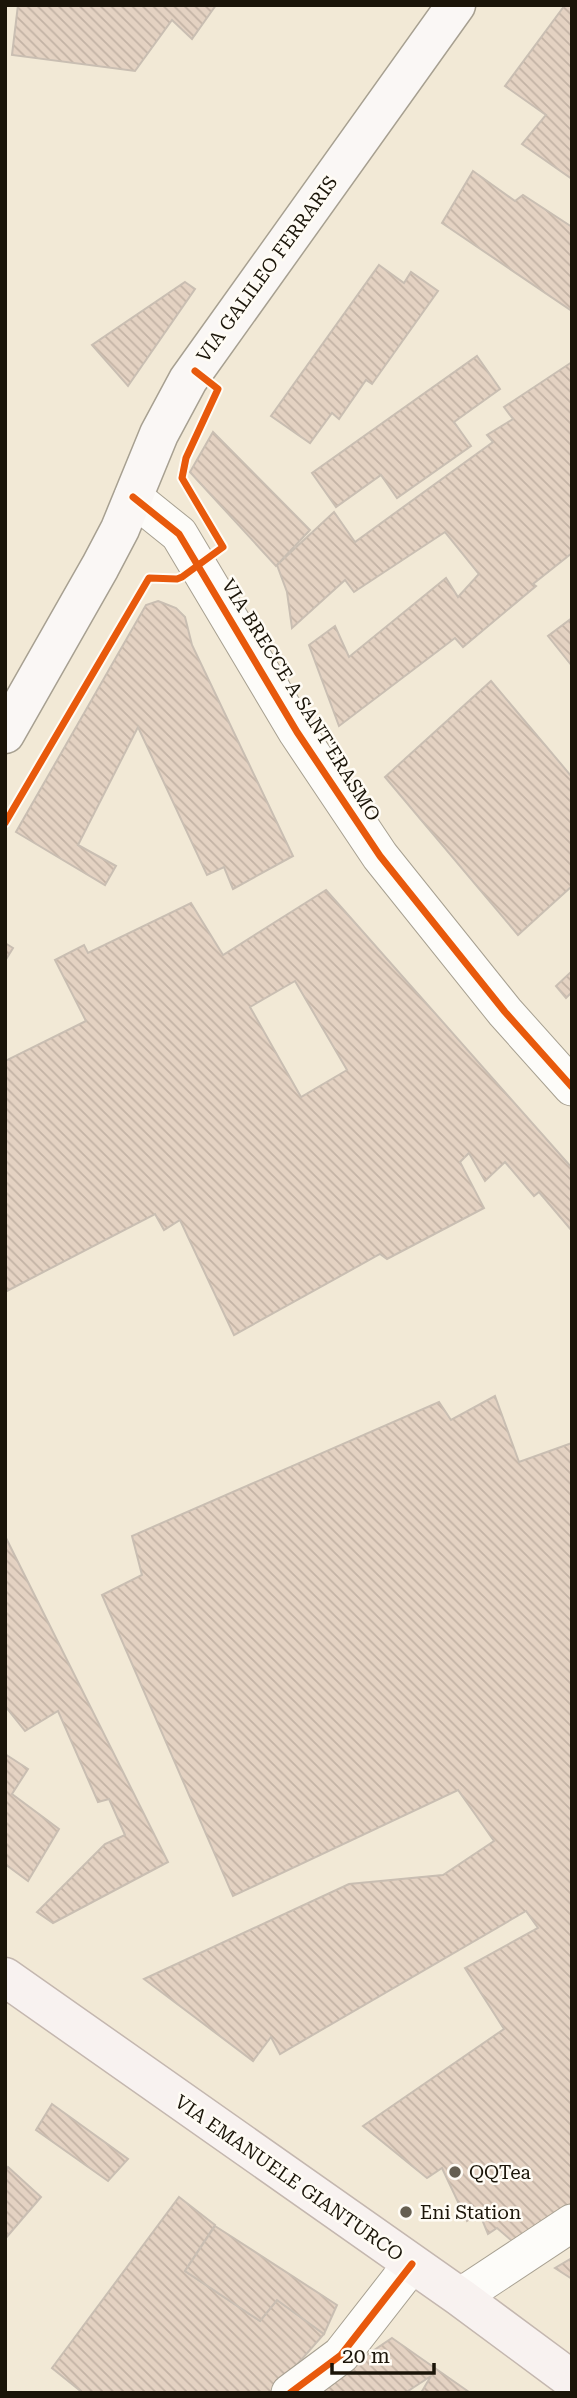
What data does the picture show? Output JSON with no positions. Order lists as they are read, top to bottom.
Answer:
{
  "streets": {
    "main road": ["VIA GALILEO FERRARIS", "VIA EMANUELE GIANTURCO"],
    "street": ["VIA BRECCE A SANT'ERASMO"]
  },
  "crossings": [
    ["VIA GALILEO FERRARIS", "VIA BRECCE A SANT'ERASMO"]
  ],
  "places": ["QQTea", "Eni Station"],
  "scale_bar": "20 m"
}
